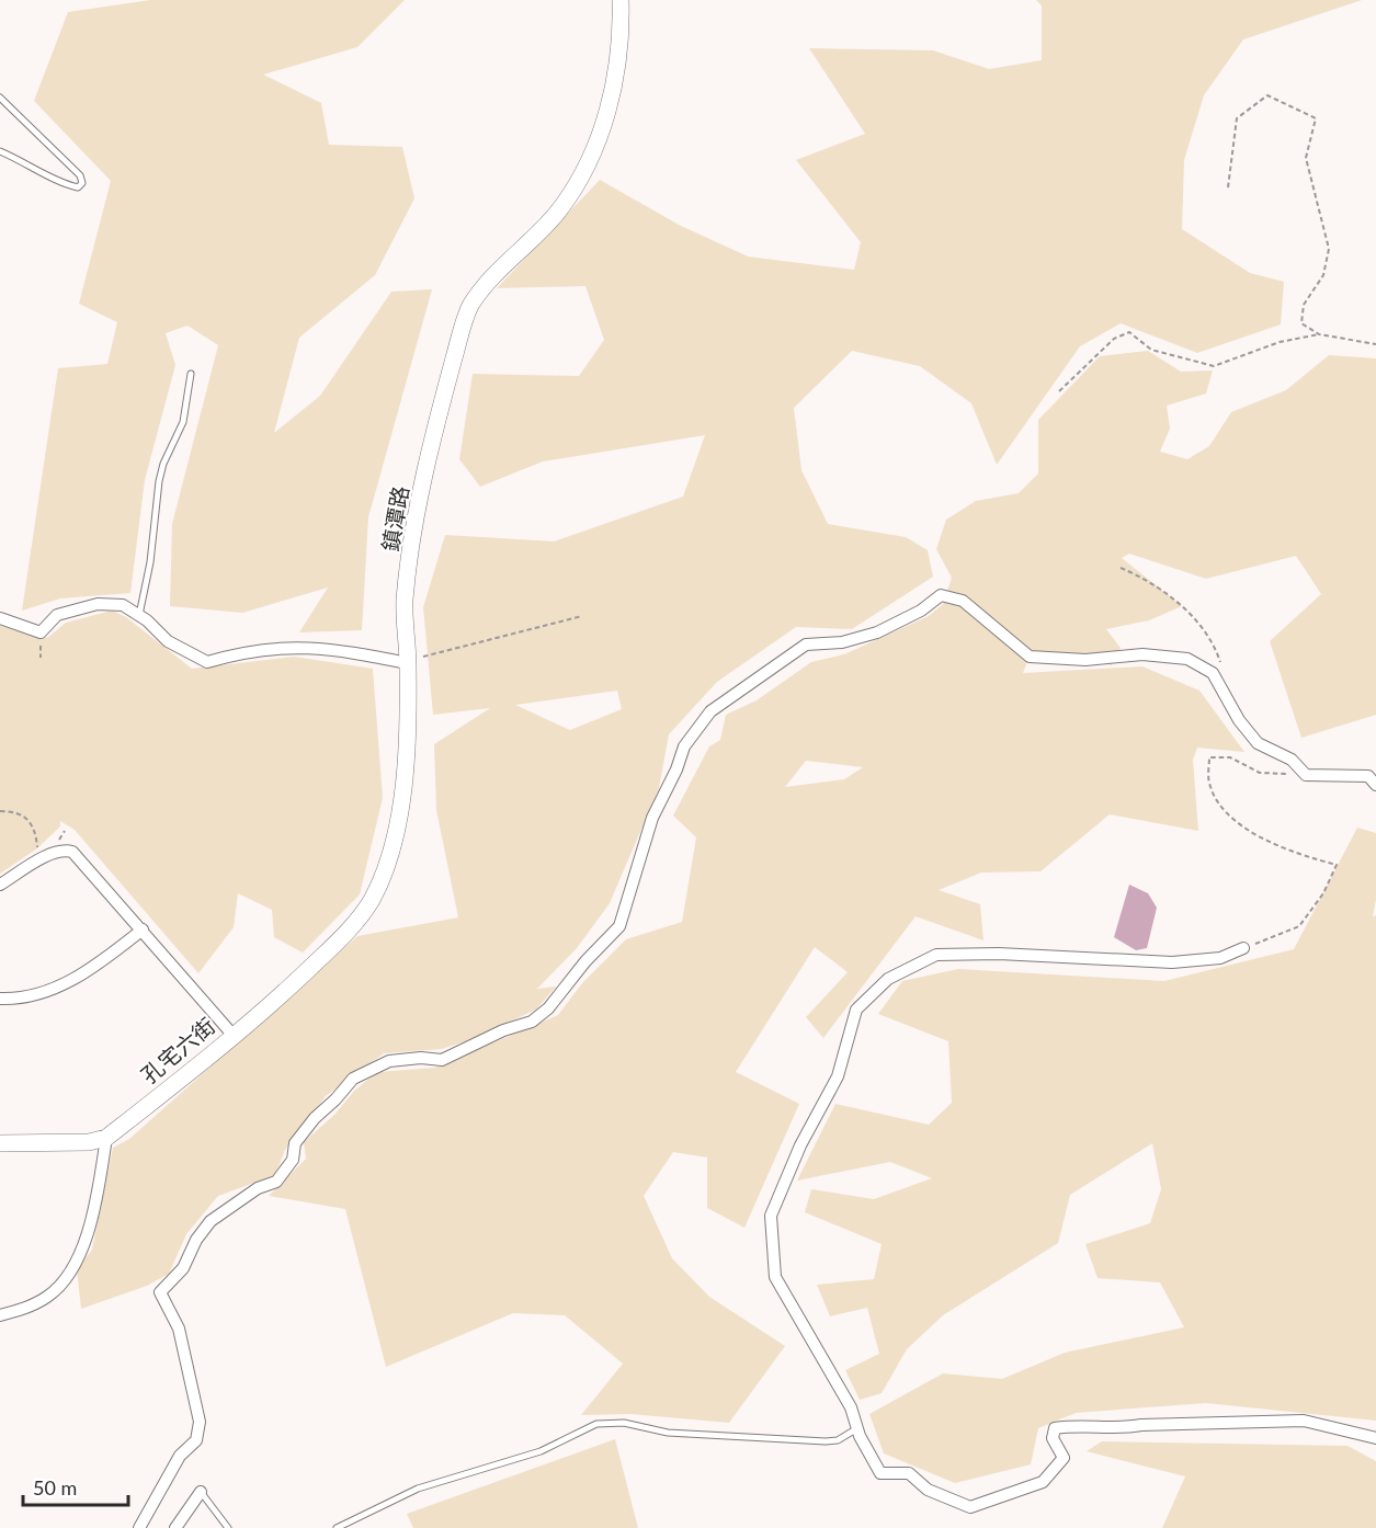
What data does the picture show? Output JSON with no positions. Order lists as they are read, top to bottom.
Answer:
{
  "streets": {
    "street": ["鎮潭路", "孔宅六街"]
  },
  "crossings": [
    ["鎮潭路", "孔宅六街"]
  ],
  "scale_bar": "50 m"
}
